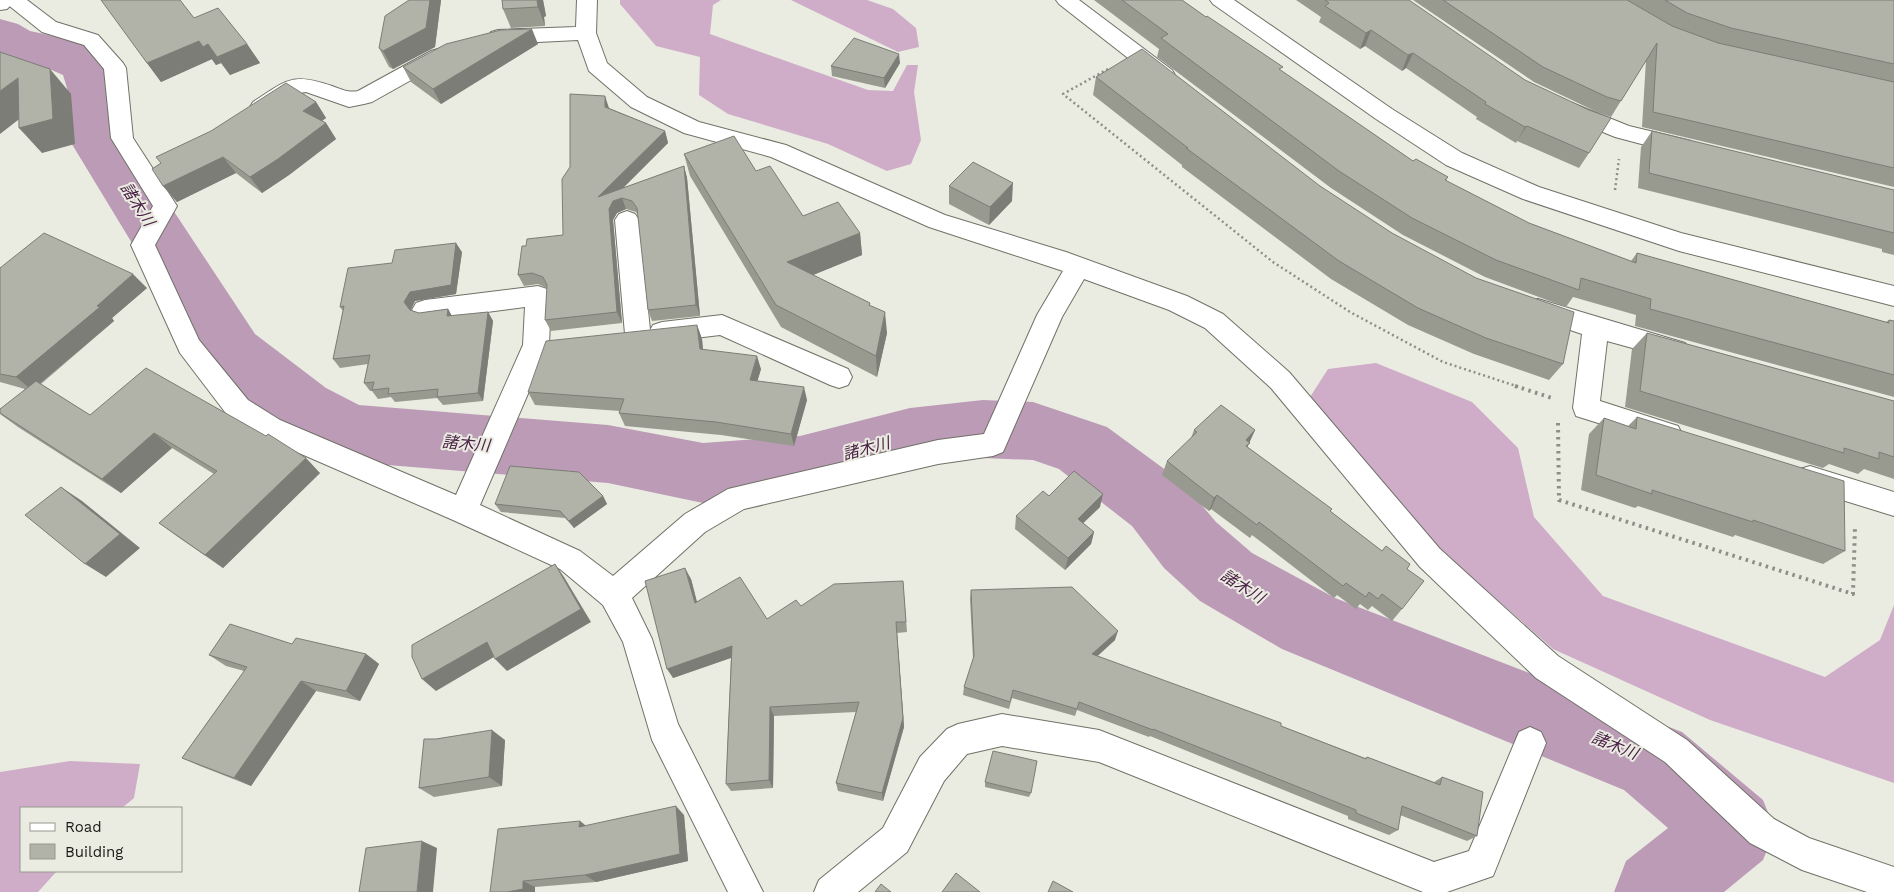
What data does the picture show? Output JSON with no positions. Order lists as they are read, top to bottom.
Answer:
{
  "water": ["諸木川"],
  "legend": ["Road", "Building"]
}
